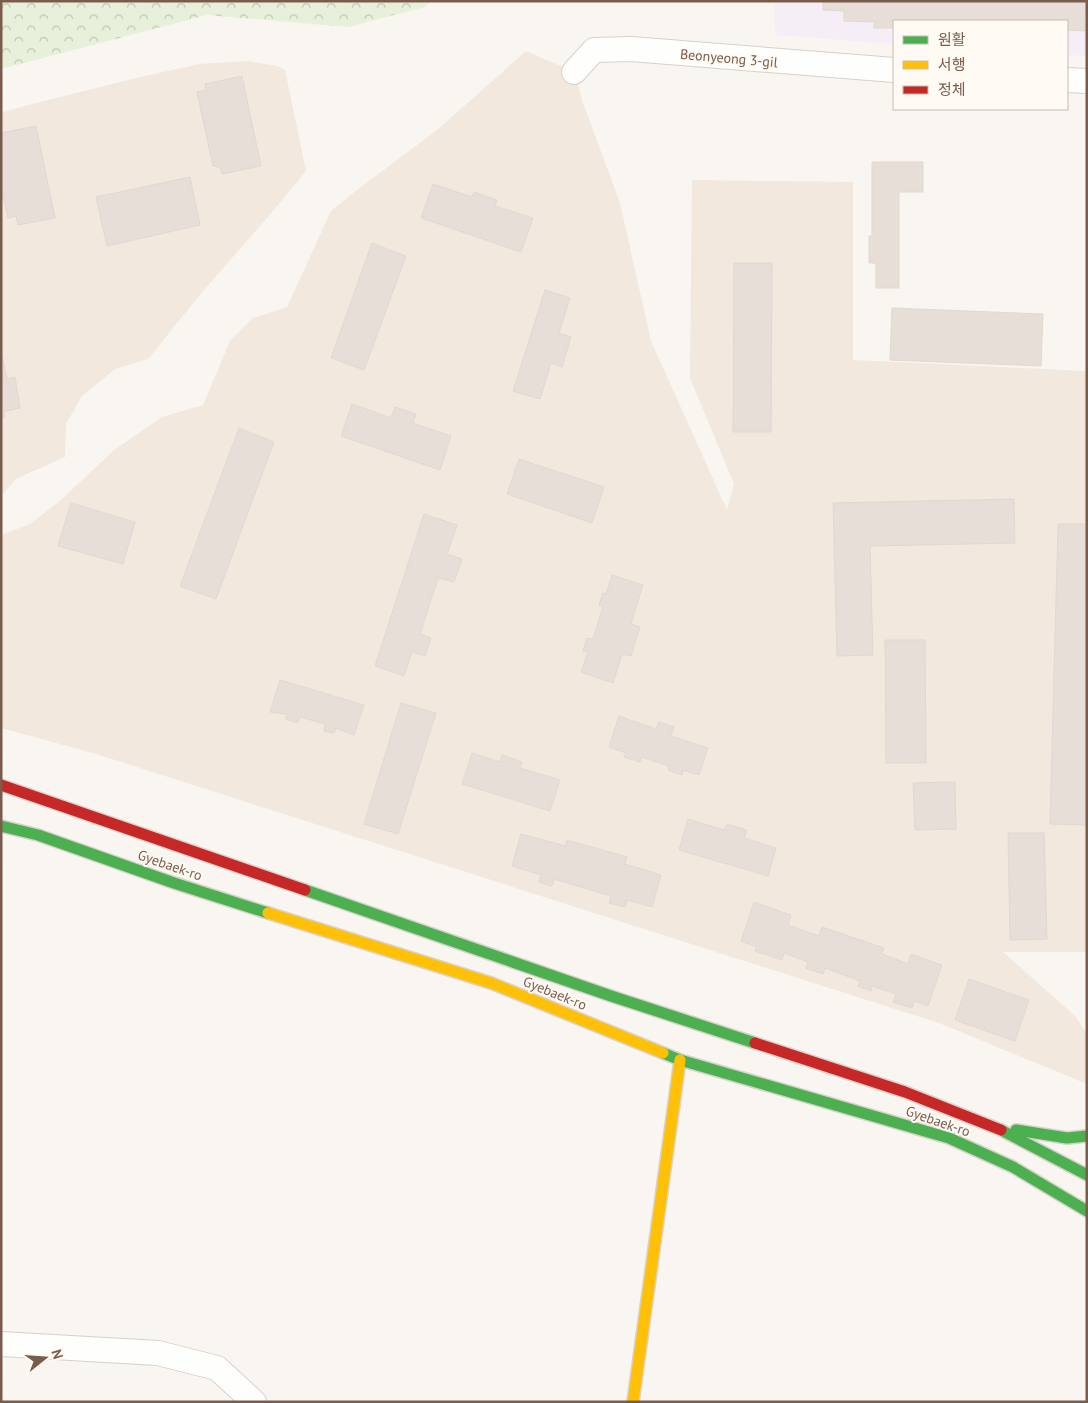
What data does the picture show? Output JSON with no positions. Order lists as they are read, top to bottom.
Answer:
{
  "streets": {
    "street": ["Beonyeong 3-gil", "Gyebaek-ro"]
  },
  "legend": ["원활", "서행", "정체"],
  "north": "right"
}
